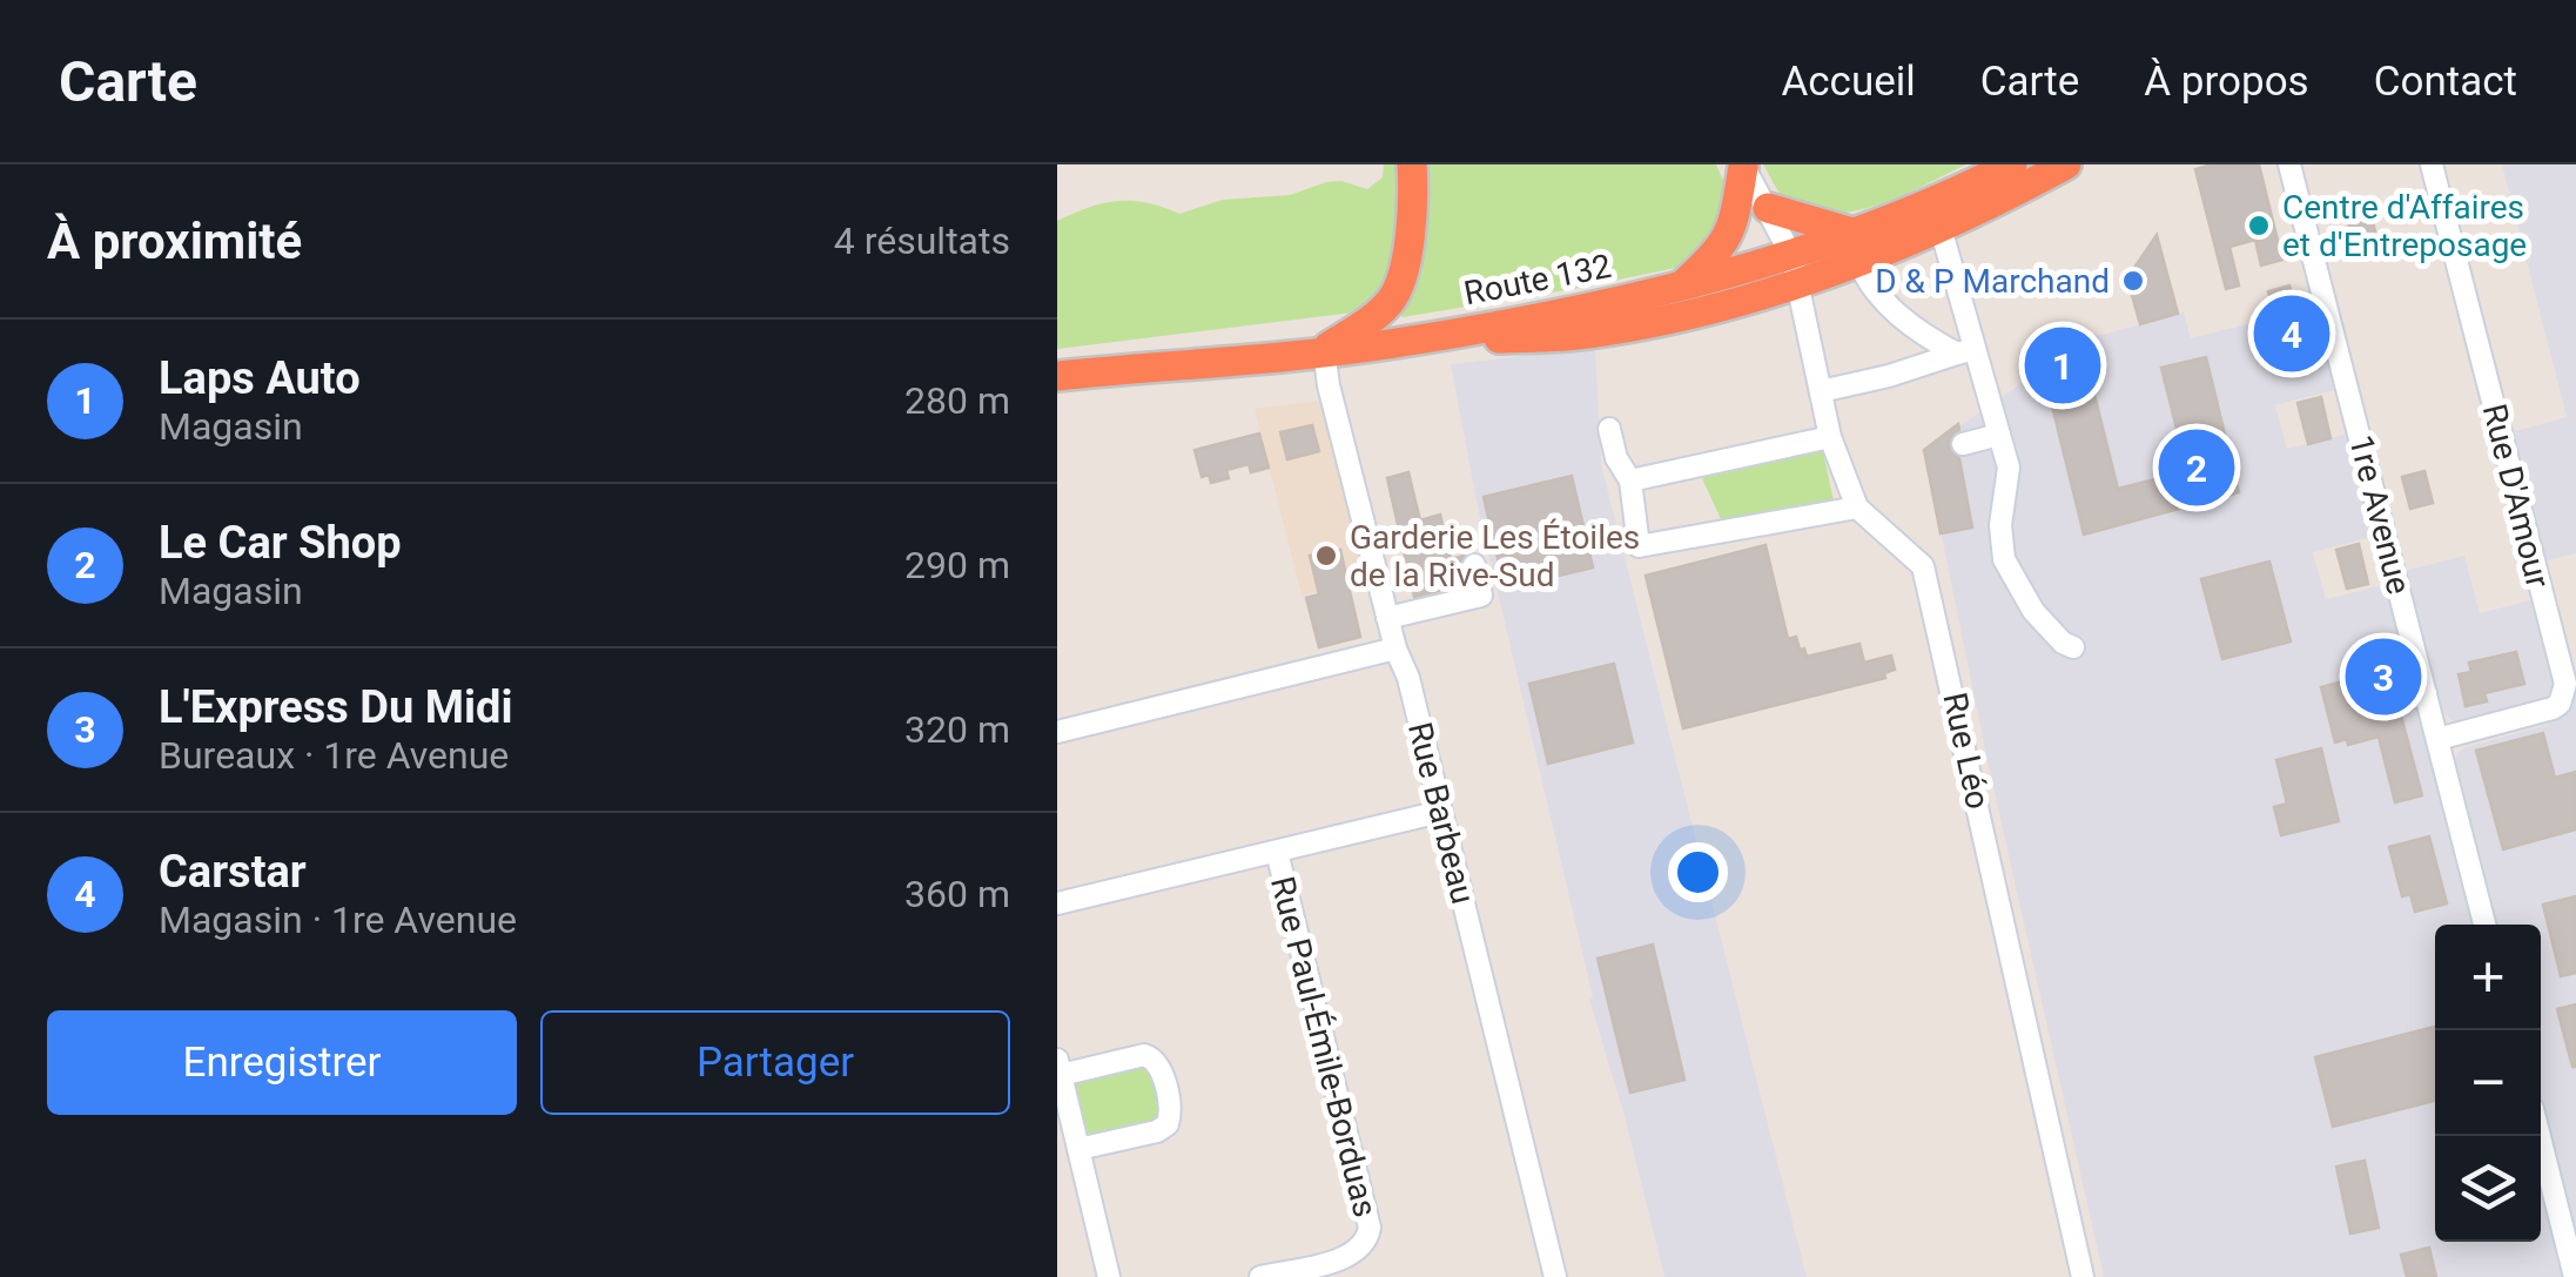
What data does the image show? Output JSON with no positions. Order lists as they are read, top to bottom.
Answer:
{
  "streets": {
    "highway": ["Route 132"],
    "street": [
      "Rue D'Amour",
      "1re Avenue",
      "Rue Léo",
      "Rue Barbeau",
      "Rue Paul-Émile-Borduas"
    ]
  },
  "crossings": [
    ["Route 132", "Rue Léo"],
    ["Route 132", "Rue Barbeau"],
    ["Rue D'Amour", "1re Avenue"]
  ],
  "places": ["Centre d'Affaires et d'Entreposage", "D & P Marchand", "Garderie Les Étoiles de la Rive-Sud"],
  "page": {
    "header": "Carte",
    "nav": [
      "Accueil",
      "Carte",
      "À propos",
      "Contact"
    ],
    "heading": ["À proximité", "4 résultats"],
    "pins": [
      "4",
      "1",
      "2",
      "3"
    ],
    "list": [
      {
        "mark": "1",
        "name": "Laps Auto",
        "note": "Magasin",
        "value": "280 m"
      },
      {
        "mark": "2",
        "name": "Le Car Shop",
        "note": "Magasin",
        "value": "290 m"
      },
      {
        "mark": "3",
        "name": "L'Express Du Midi",
        "note": "Bureaux · 1re Avenue",
        "value": "320 m"
      },
      {
        "mark": "4",
        "name": "Carstar",
        "note": "Magasin · 1re Avenue",
        "value": "360 m"
      }
    ],
    "map_buttons": ["+", "−"],
    "buttons": ["Enregistrer", "Partager"]
  }
}
